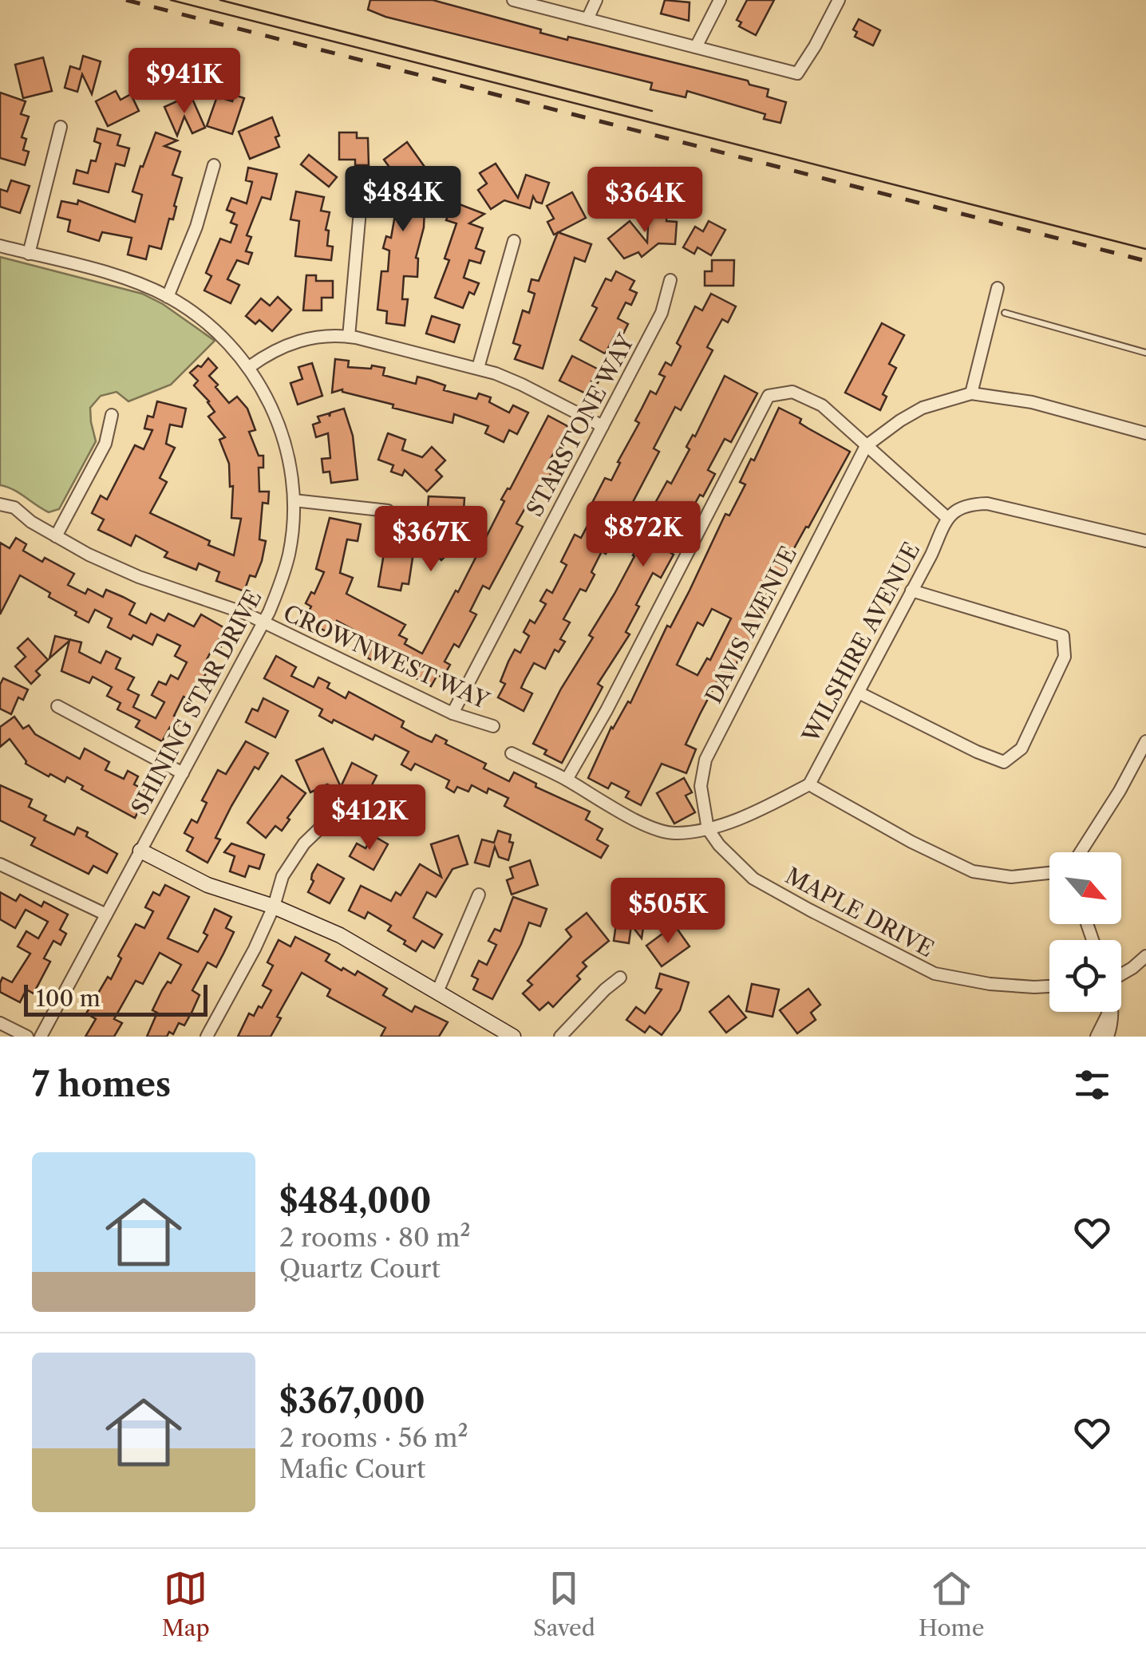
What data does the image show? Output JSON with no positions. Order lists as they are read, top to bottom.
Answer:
{
  "streets": {
    "street": [
      "STARSTONE WAY",
      "DAVIS AVENUE",
      "WILSHIRE AVENUE",
      "CROWNWEST WAY",
      "SHINING STAR DRIVE",
      "MAPLE DRIVE"
    ]
  },
  "crossings": [
    ["STARSTONE WAY", "CROWNWEST WAY"],
    ["DAVIS AVENUE", "MAPLE DRIVE"],
    ["CROWNWEST WAY", "SHINING STAR DRIVE"]
  ],
  "scale_bar": "100 m",
  "north": "bottom right",
  "page": {
    "price": [
      "$941K",
      "$484K",
      "$364K",
      "$872K",
      "$367K",
      "$412K",
      "$505K"
    ],
    "scale": "100 m",
    "heading": "7 homes",
    "list": [
      {
        "name": "$484,000",
        "note": "2 rooms · 80 m² · Quartz Court"
      },
      {
        "name": "$367,000",
        "note": "2 rooms · 56 m² · Mafic Court"
      }
    ],
    "tabs": ["Map", "Saved", "Home"]
  }
}
